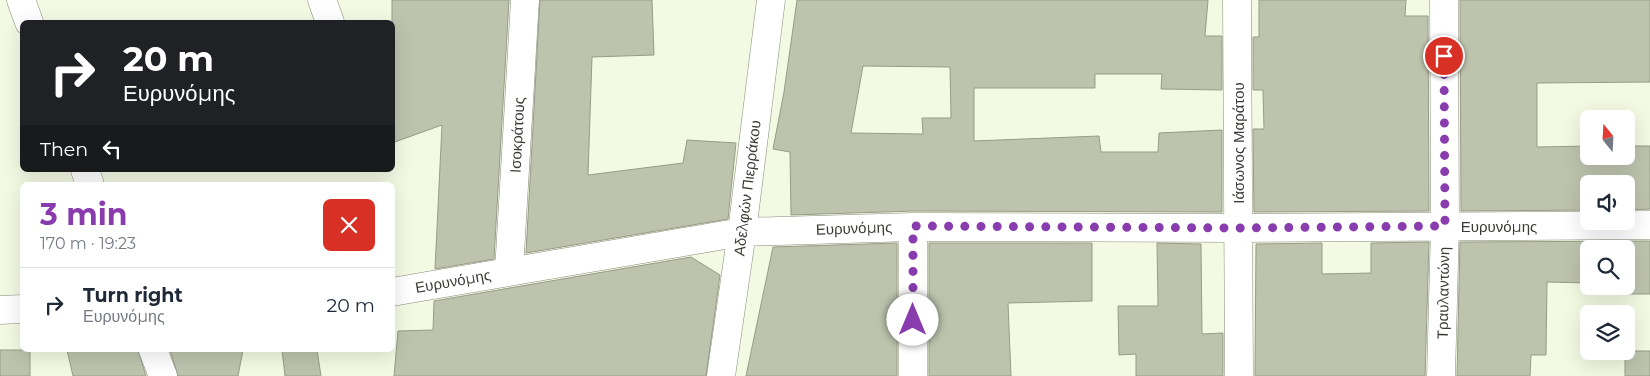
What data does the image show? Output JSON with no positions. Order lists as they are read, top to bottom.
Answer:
{
  "streets": {
    "street": [
      "Ισοκράτους",
      "Ιάσωνος Μαράτου",
      "Αδελφών Πιερράκου",
      "Ευρυνόμης",
      "Τραυλαντώνη"
    ]
  },
  "crossings": [
    ["Ισοκράτους", "Ευρυνόμης"],
    ["Ιάσωνος Μαράτου", "Ευρυνόμης"],
    ["Αδελφών Πιερράκου", "Ευρυνόμης"],
    ["Ευρυνόμης", "Τραυλαντώνη"]
  ],
  "north": "top",
  "page": {
    "turn": ["20 m", "Ευρυνόμης"],
    "then": "Then",
    "heading": ["3 min", "170 m · 19:23"],
    "list": [
      {
        "name": "Turn right",
        "note": "Ευρυνόμης",
        "value": "20 m"
      }
    ]
  }
}
